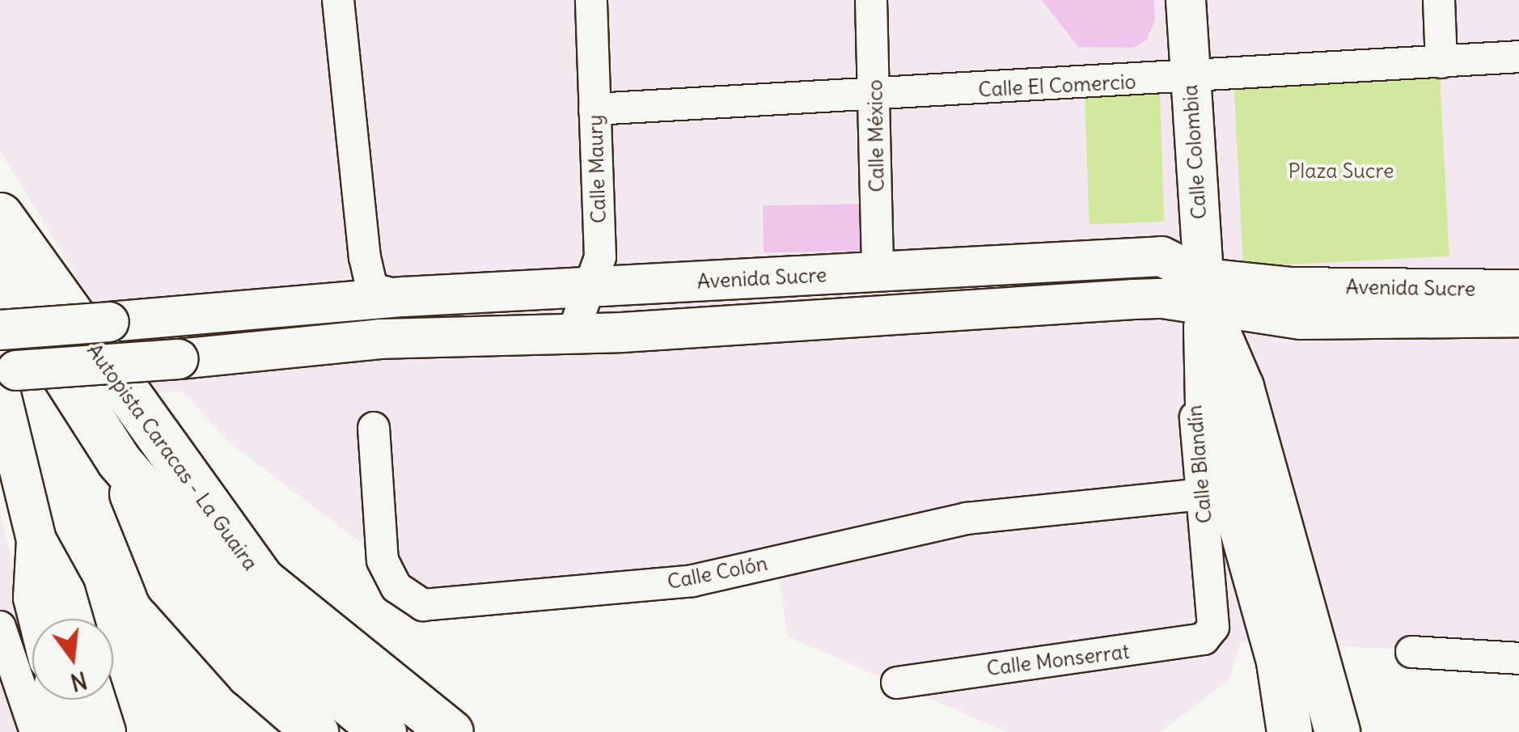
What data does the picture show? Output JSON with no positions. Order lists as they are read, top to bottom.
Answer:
{
  "streets": {
    "highway": ["Autopista Caracas - La Guaira"],
    "main road": ["Calle Colombia", "Avenida Sucre"],
    "street": [
      "Calle El Comercio",
      "Calle México",
      "Calle Maury",
      "Calle Blandín",
      "Calle Colón",
      "Calle Monserrat"
    ]
  },
  "crossings": [
    ["Calle El Comercio", "Calle México"],
    ["Calle El Comercio", "Calle Colombia"],
    ["Calle El Comercio", "Calle Maury"],
    ["Calle México", "Avenida Sucre"],
    ["Calle Colombia", "Avenida Sucre"],
    ["Calle Colombia", "Calle Blandín"],
    ["Calle Maury", "Avenida Sucre"],
    ["Avenida Sucre", "Calle Blandín"],
    ["Calle Blandín", "Calle Colón"],
    ["Calle Blandín", "Calle Monserrat"]
  ],
  "parks": ["Plaza Sucre"],
  "north": "bottom"
}
